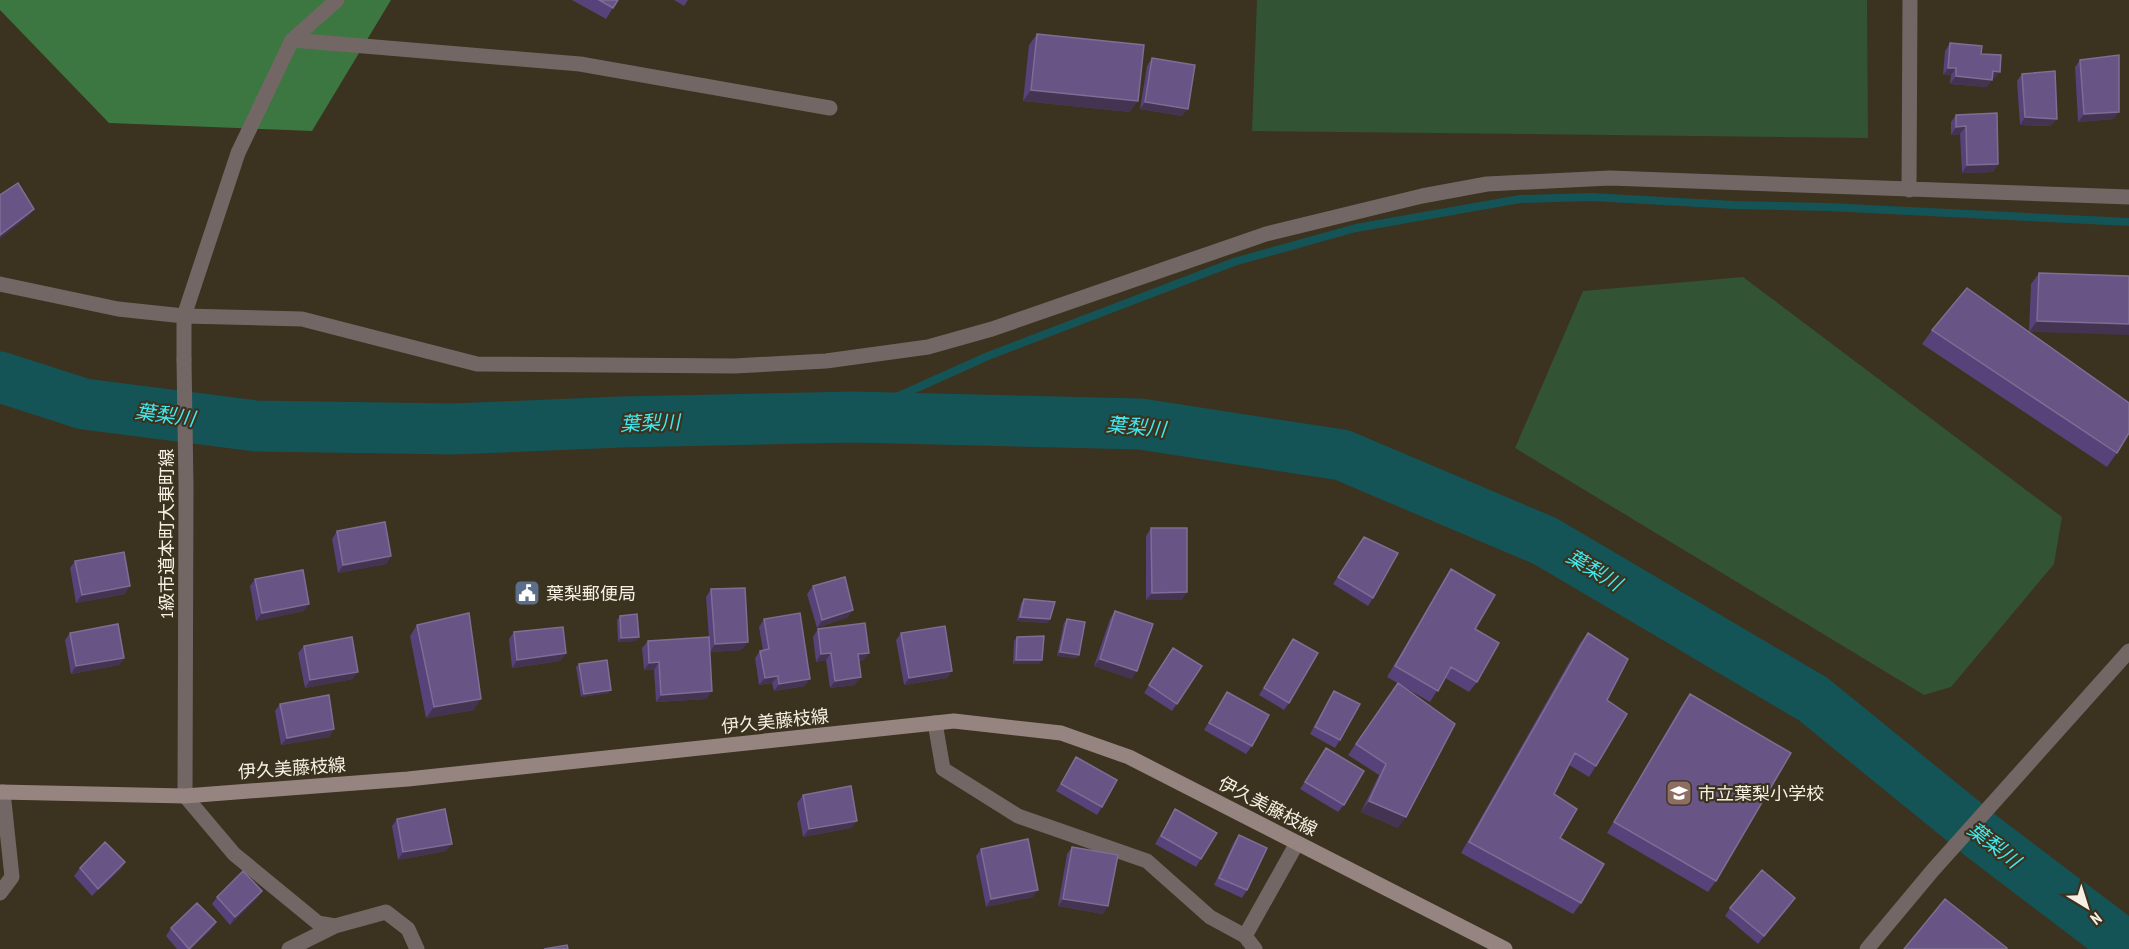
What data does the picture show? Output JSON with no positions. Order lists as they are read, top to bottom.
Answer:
{
  "streets": {
    "main road": ["伊久美藤枝線"],
    "street": ["1級市道本町大東町線"]
  },
  "crossings": [
    ["1級市道本町大東町線", "伊久美藤枝線"]
  ],
  "water": ["葉梨川"],
  "places": {
    "public building": ["葉梨郵便局"],
    "school or university": ["市立葉梨小学校"]
  },
  "north": "bottom right"
}
